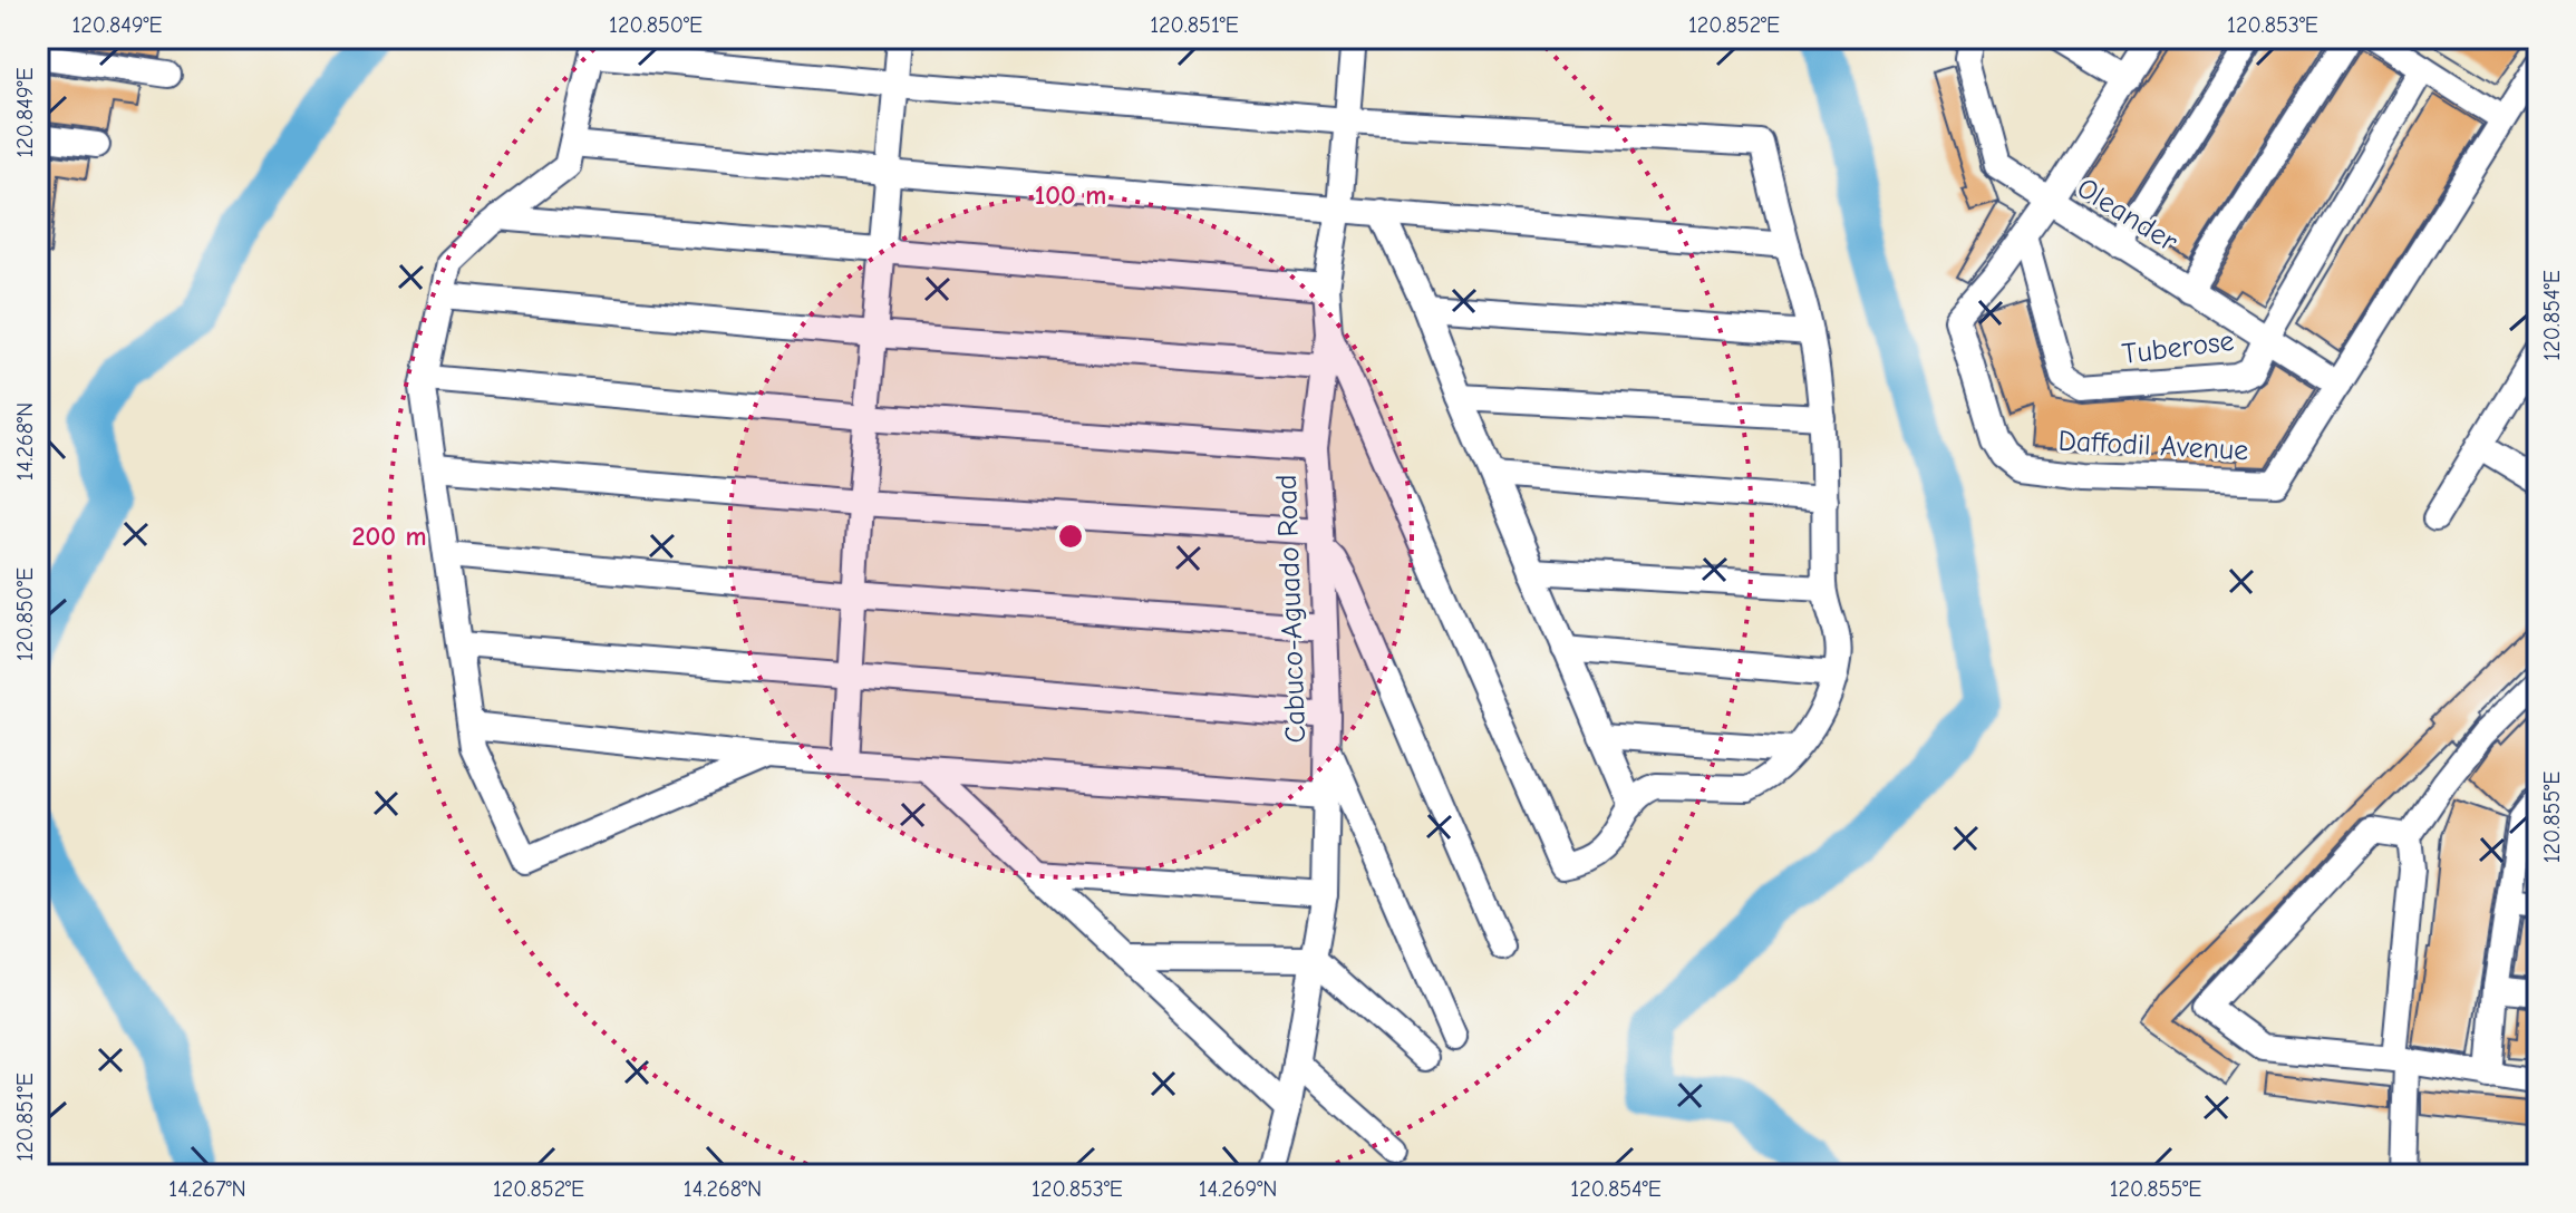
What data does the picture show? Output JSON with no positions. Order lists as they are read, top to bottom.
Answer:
{
  "streets": {
    "street": [
      "Oleander",
      "Tuberose",
      "Daffodil Avenue",
      "Cabuco-Aguado Road"
    ]
  },
  "crossings": [
    ["Oleander", "Tuberose"],
    ["Oleander", "Daffodil Avenue"],
    ["Tuberose", "Daffodil Avenue"]
  ],
  "coordinates": [
    "120.849°E",
    "120.850°E",
    "120.851°E",
    "120.852°E",
    "120.853°E",
    "120.854°E",
    "14.268°N",
    "120.855°E",
    "14.267°N",
    "14.269°N"
  ],
  "rings": ["100 m", "200 m"]
}
